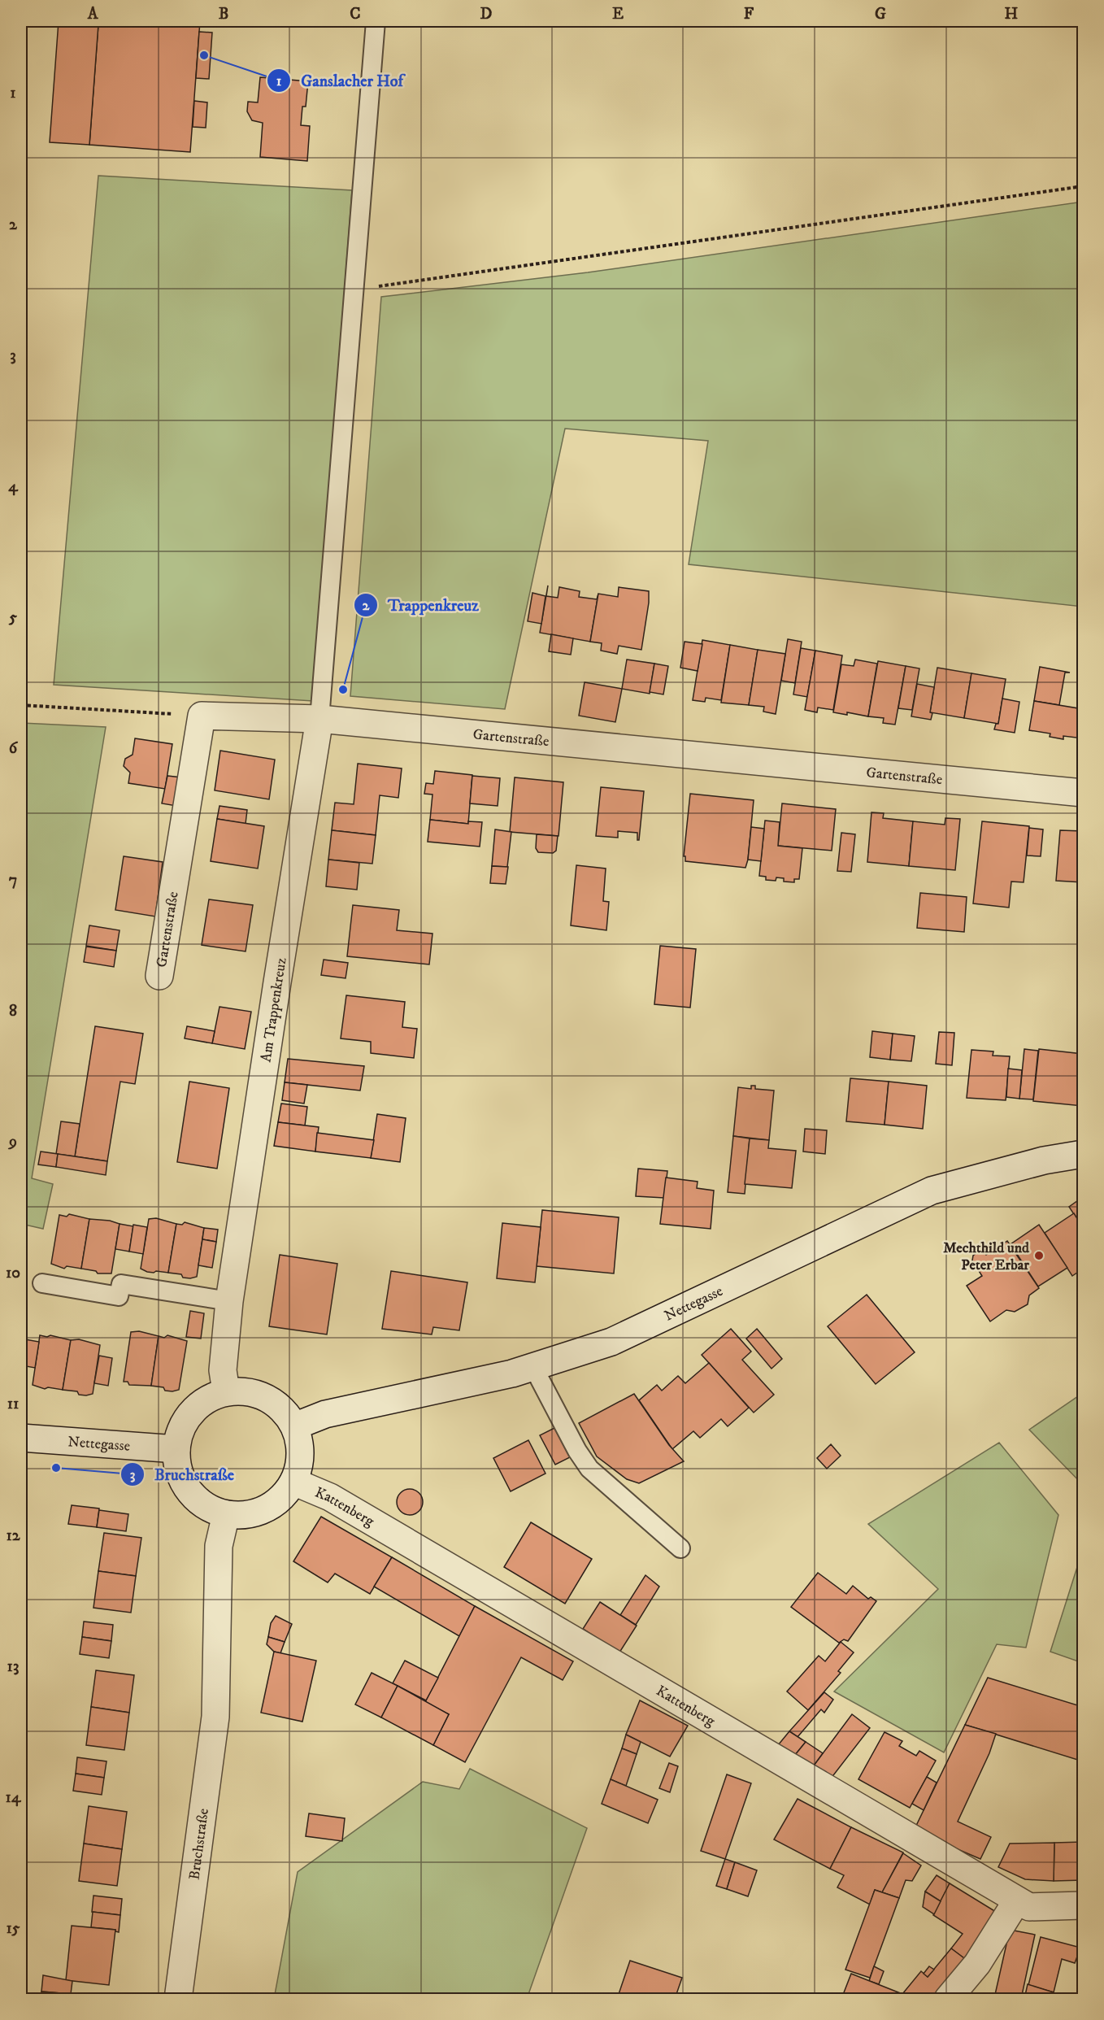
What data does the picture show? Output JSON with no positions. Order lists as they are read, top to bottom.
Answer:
{
  "streets": {
    "street": [
      "Gartenstraße",
      "Am Trappenkreuz",
      "Nettegasse",
      "Kattenberg",
      "Bruchstraße"
    ]
  },
  "crossings": [
    ["Gartenstraße", "Am Trappenkreuz"],
    ["Am Trappenkreuz", "Nettegasse"],
    ["Am Trappenkreuz", "Kattenberg"],
    ["Am Trappenkreuz", "Bruchstraße"],
    ["Nettegasse", "Kattenberg"],
    ["Nettegasse", "Bruchstraße"],
    ["Kattenberg", "Bruchstraße"]
  ],
  "places": [
    "Ganslacher Hof",
    "Trappenkreuz",
    "Mechthild und Peter Erbar",
    "Bruchstraße"
  ],
  "grid": {
    "columns": [
      "A",
      "B",
      "C",
      "D",
      "E",
      "F",
      "G",
      "H"
    ],
    "rows": [
      "1",
      "2",
      "3",
      "4",
      "5",
      "6",
      "7",
      "8",
      "9",
      "10",
      "11",
      "12",
      "13",
      "14",
      "15"
    ]
  }
}
